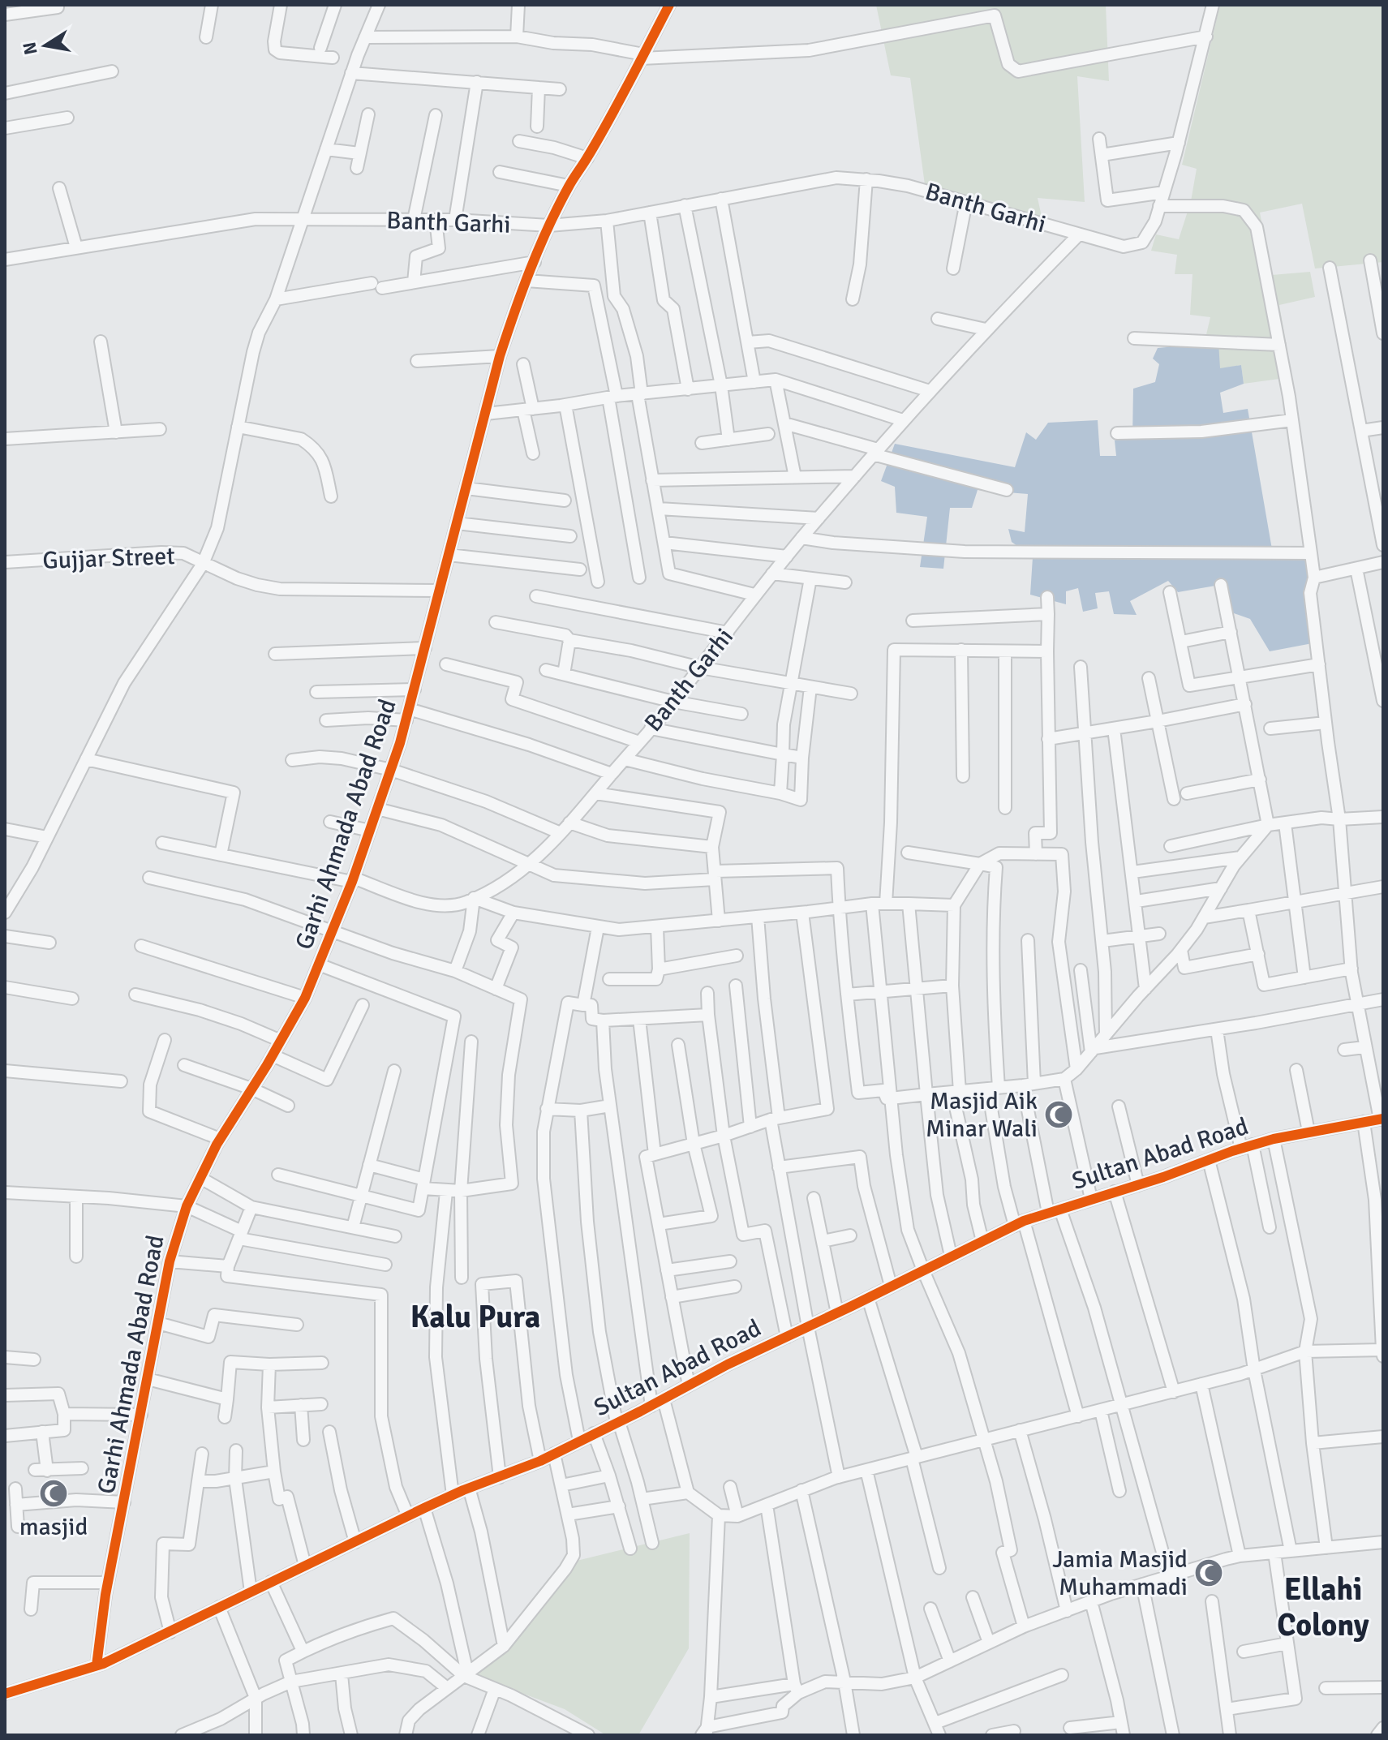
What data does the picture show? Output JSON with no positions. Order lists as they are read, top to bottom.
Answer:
{
  "streets": {
    "street": [
      "Banth Garhi",
      "Gujjar Street",
      "Garhi Ahmada Abad Road",
      "Sultan Abad Road"
    ]
  },
  "crossings": [
    ["Banth Garhi", "Garhi Ahmada Abad Road"],
    ["Gujjar Street", "Garhi Ahmada Abad Road"],
    ["Garhi Ahmada Abad Road", "Sultan Abad Road"]
  ],
  "districts": ["Kalu Pura", "Ellahi Colony"],
  "places": {
    "mosque": ["Masjid Aik Minar Wali", "masjid", "Jamia Masjid Muhammadi"]
  },
  "north": "left"
}
